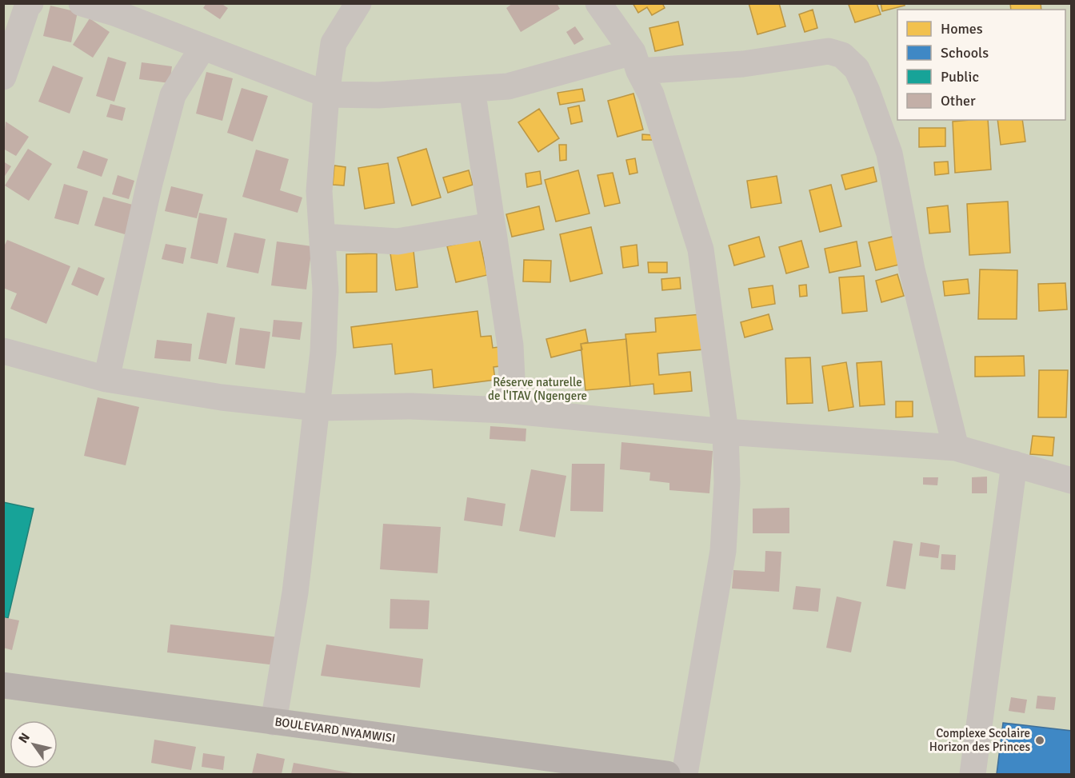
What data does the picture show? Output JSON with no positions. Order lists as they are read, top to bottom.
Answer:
{
  "streets": {
    "main road": ["BOULEVARD NYAMWISI"]
  },
  "parks": ["Réserve naturelle de l'ITAV (Ngengere"],
  "places": ["Complexe Scolaire Horizon des Princes"],
  "legend": [
    "Homes",
    "Schools",
    "Public",
    "Other"
  ],
  "north": "top left"
}
